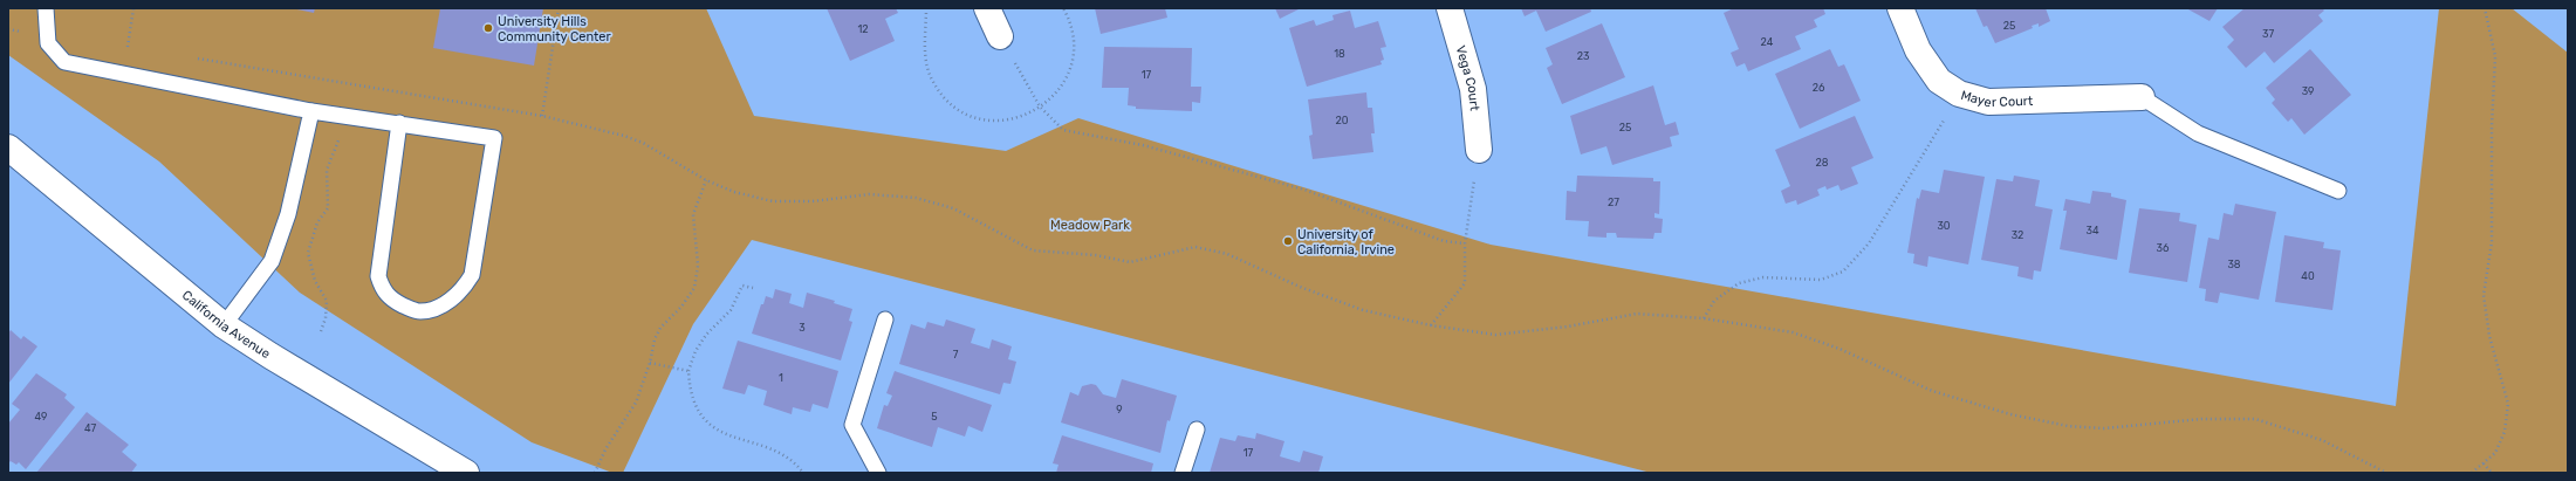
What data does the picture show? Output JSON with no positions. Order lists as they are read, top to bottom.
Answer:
{
  "streets": {
    "street": ["Vega Court", "Mayer Court", "California Avenue"]
  },
  "parks": ["Meadow Park"],
  "places": ["University Hills Community Center", "University of California, Irvine"],
  "house_numbers": [
    "25",
    "12",
    "37",
    "24",
    "18",
    "23",
    "17",
    "26",
    "39",
    "20",
    "25",
    "28",
    "27",
    "30",
    "34",
    "32",
    "36",
    "38",
    "40",
    "3",
    "7",
    "1",
    "9",
    "49",
    "5",
    "47",
    "17"
  ]
}
